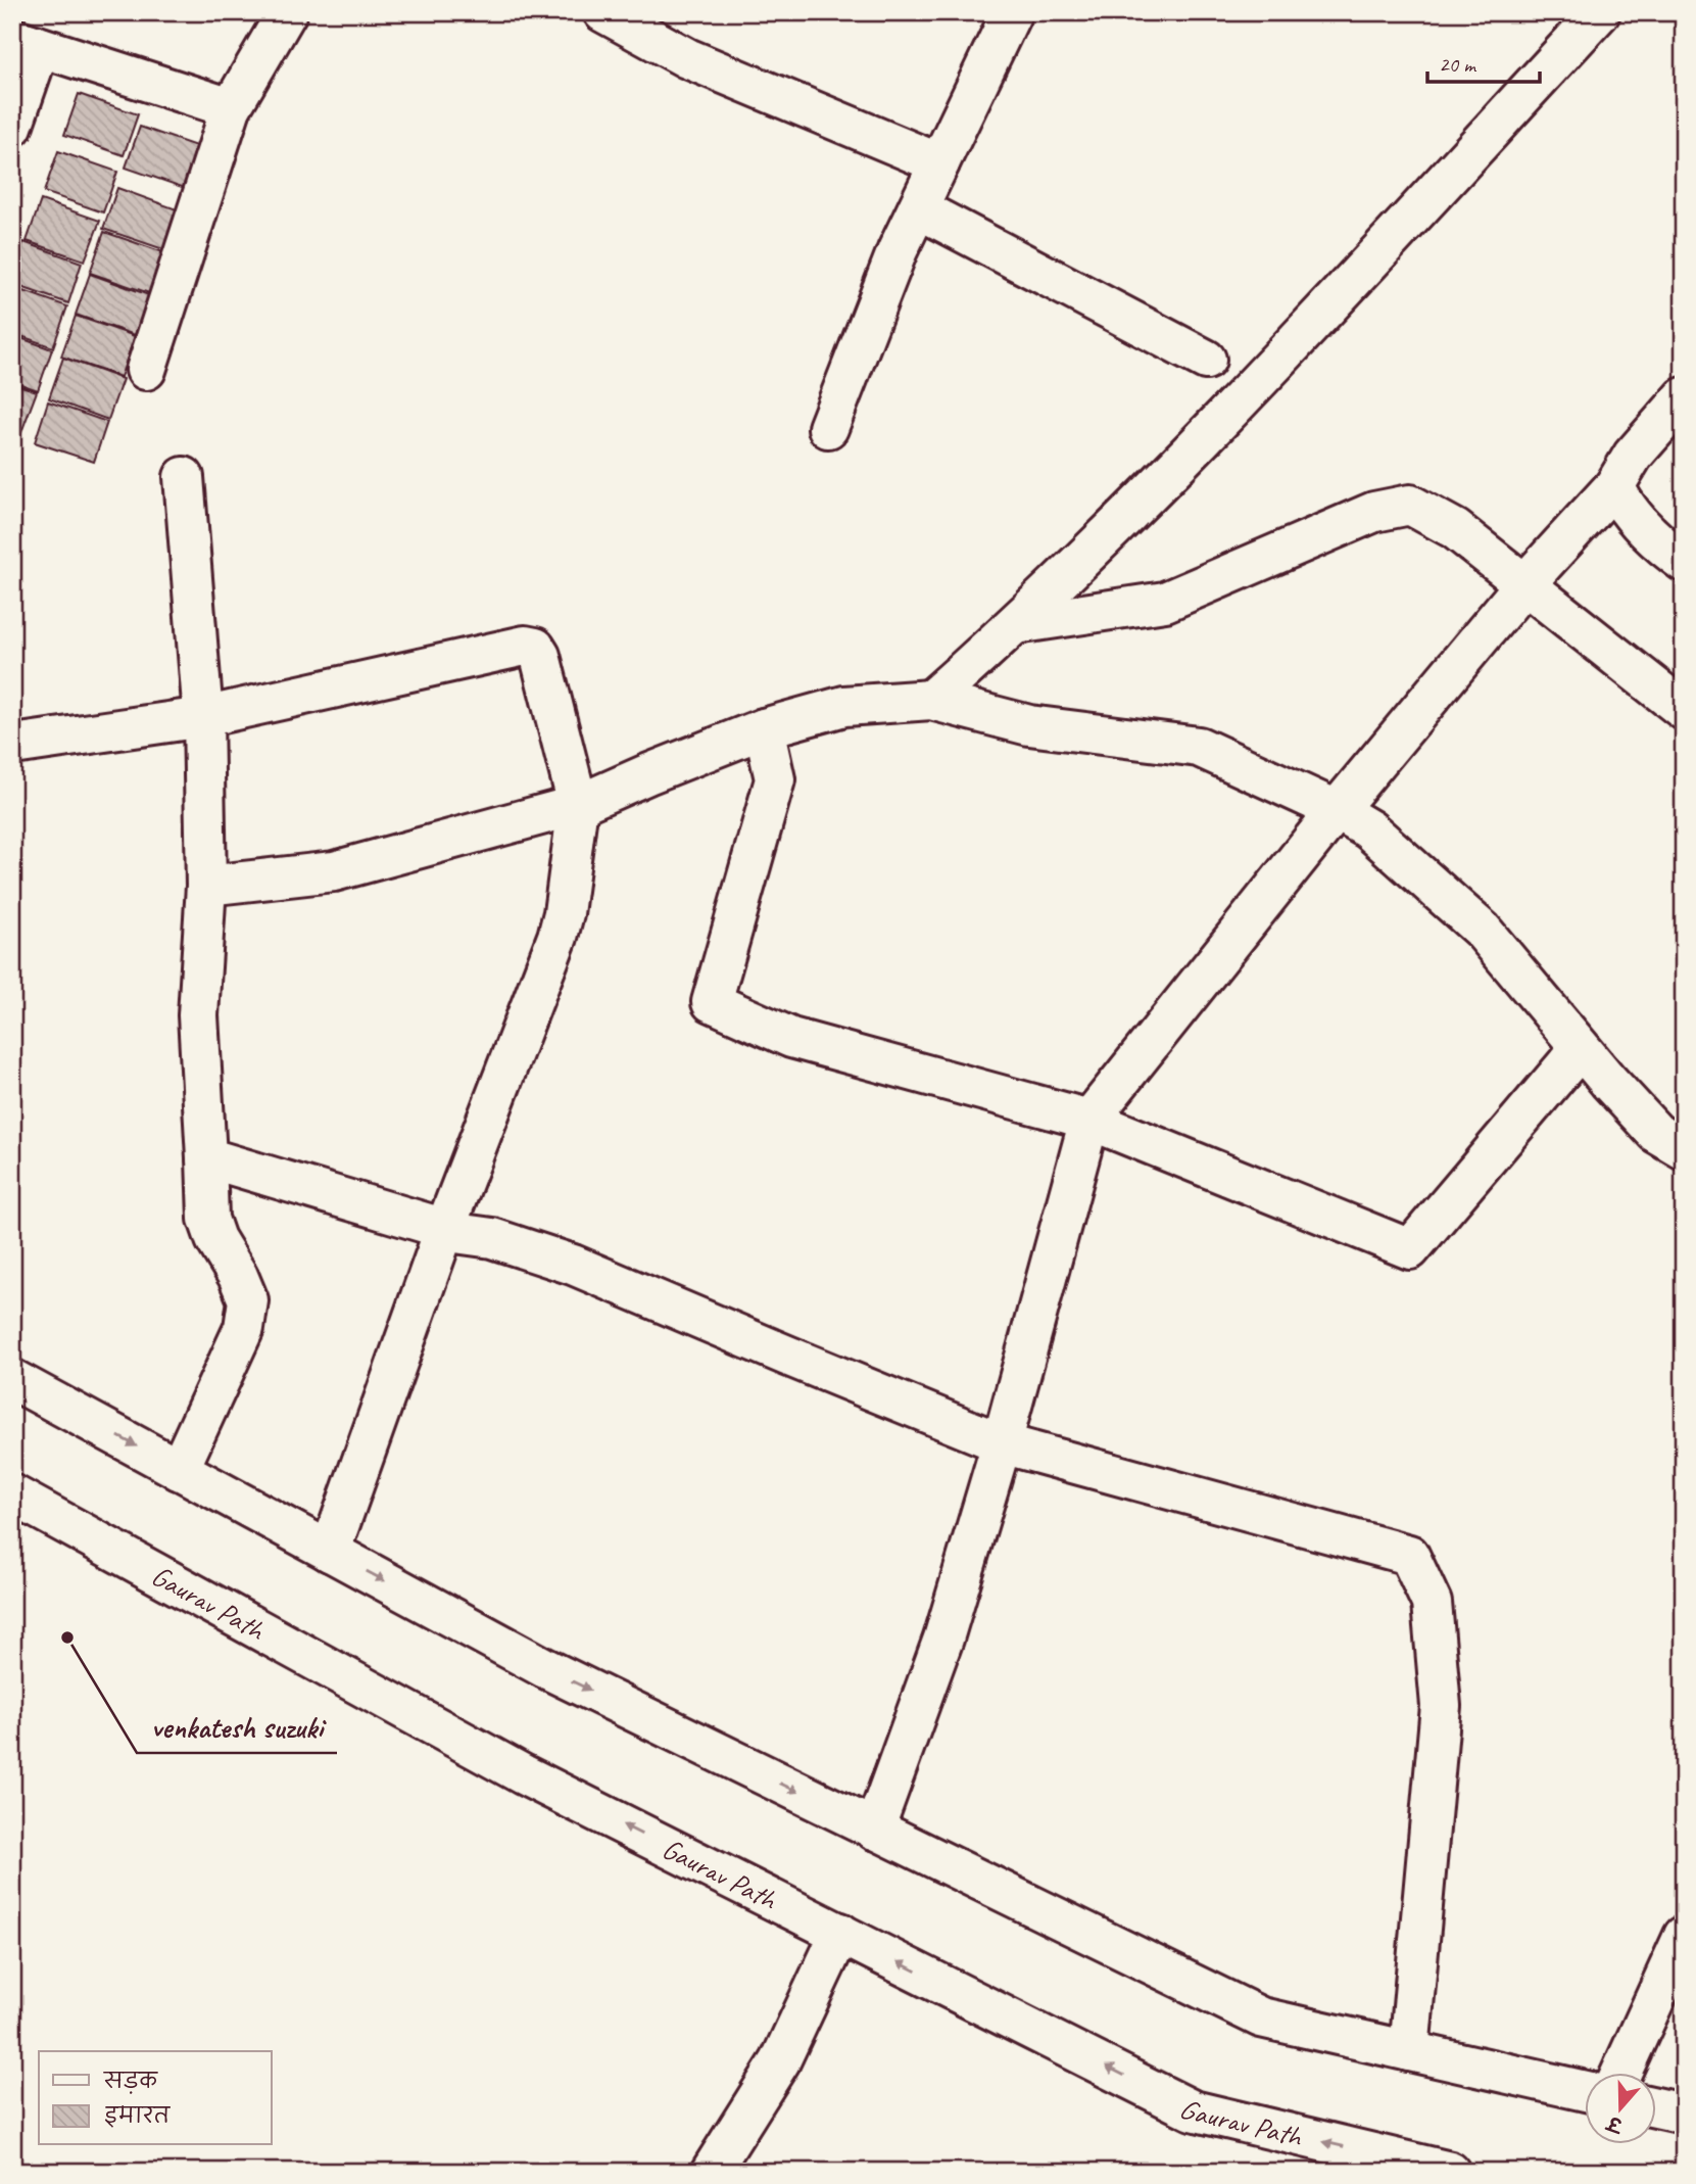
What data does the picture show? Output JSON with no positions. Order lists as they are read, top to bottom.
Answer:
{
  "streets": {
    "street": ["Gaurav Path"]
  },
  "places": ["venkatesh suzuki"],
  "legend": ["सड़क", "इमारत"],
  "scale_bar": "20 m",
  "north": "bottom"
}
